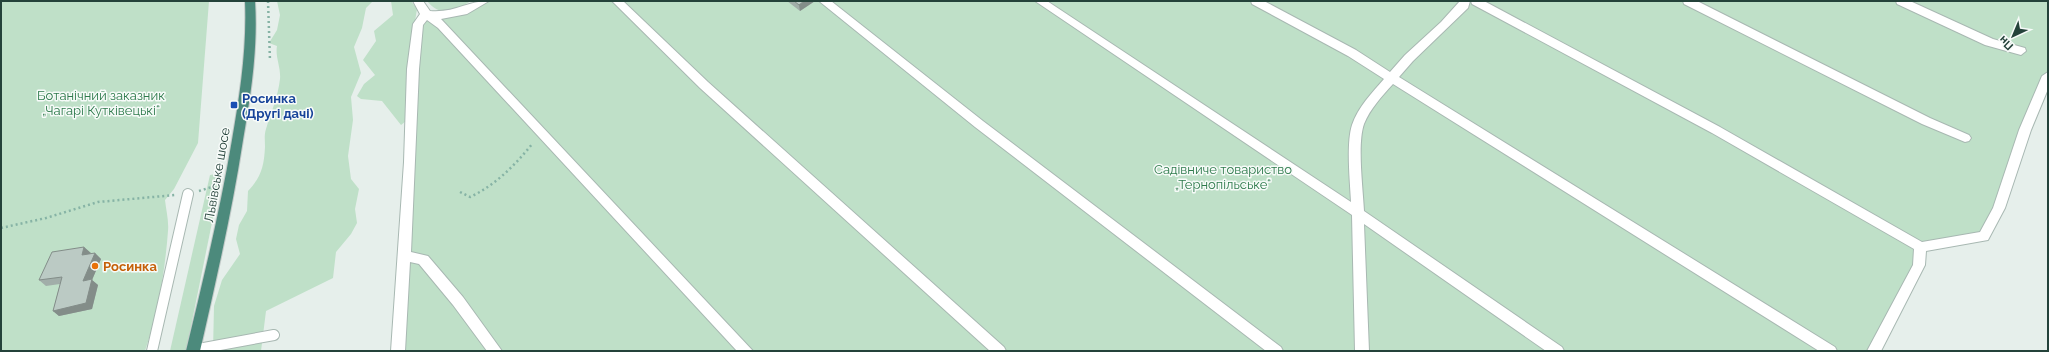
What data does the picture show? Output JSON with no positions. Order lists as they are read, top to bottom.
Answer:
{
  "streets": {
    "highway": ["Львівське шосе"]
  },
  "parks": ["Ботанічний заказник „Чагарі Кутківецькі“", "Садівниче товариство „Тернопільське“"],
  "places": {
    "transit": ["Росинка (Другі дачі)"],
    "other": ["Росинка"]
  },
  "north": "bottom left"
}
